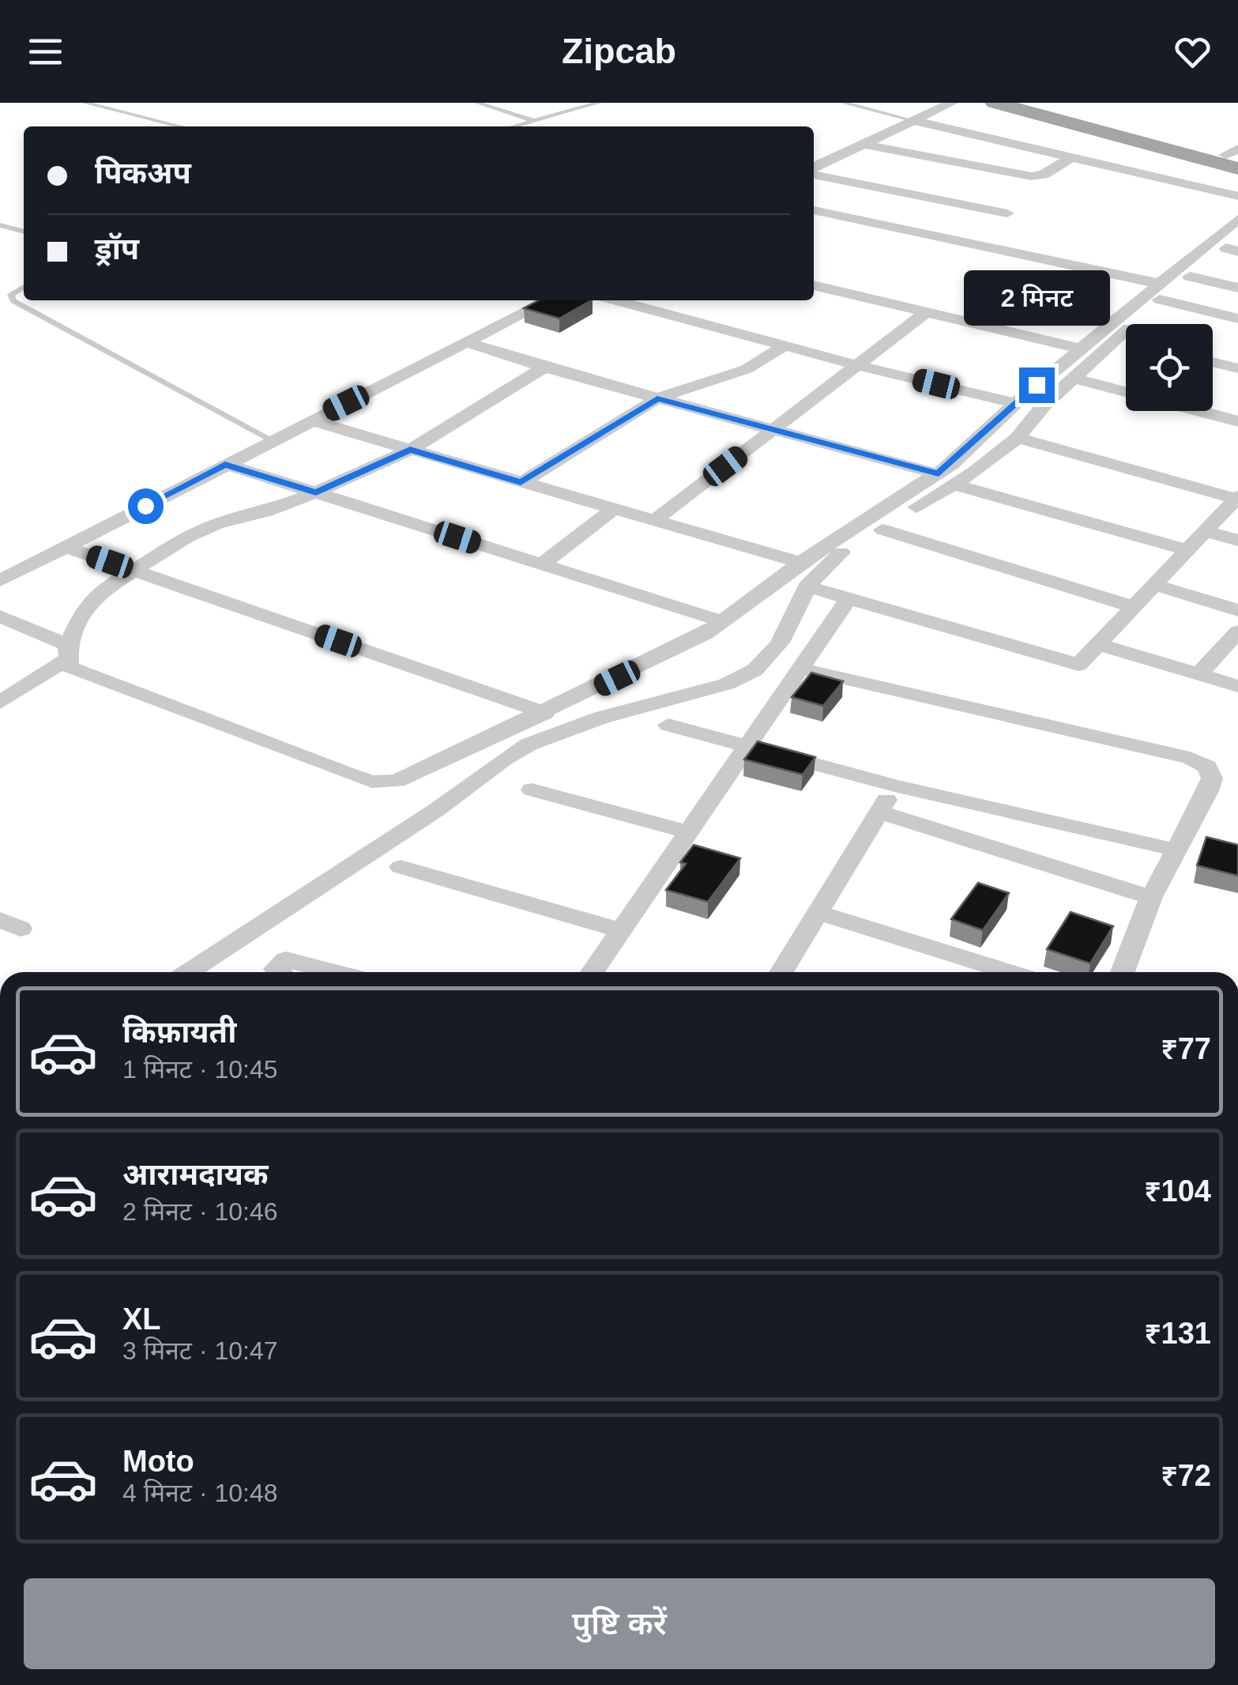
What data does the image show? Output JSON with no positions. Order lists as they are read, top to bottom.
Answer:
{
  "page": {
    "header": "Zipcab",
    "banner": ["पिकअप", "ड्रॉप"],
    "bubble": "2 मिनट",
    "list": [
      {
        "name": "किफ़ायती",
        "note": "1 मिनट · 10:45",
        "value": "₹77"
      },
      {
        "name": "आरामदायक",
        "note": "2 मिनट · 10:46",
        "value": "₹104"
      },
      {
        "name": "XL",
        "note": "3 मिनट · 10:47",
        "value": "₹131"
      },
      {
        "name": "Moto",
        "note": "4 मिनट · 10:48",
        "value": "₹72"
      }
    ],
    "buttons": "पुष्टि करें"
  }
}
